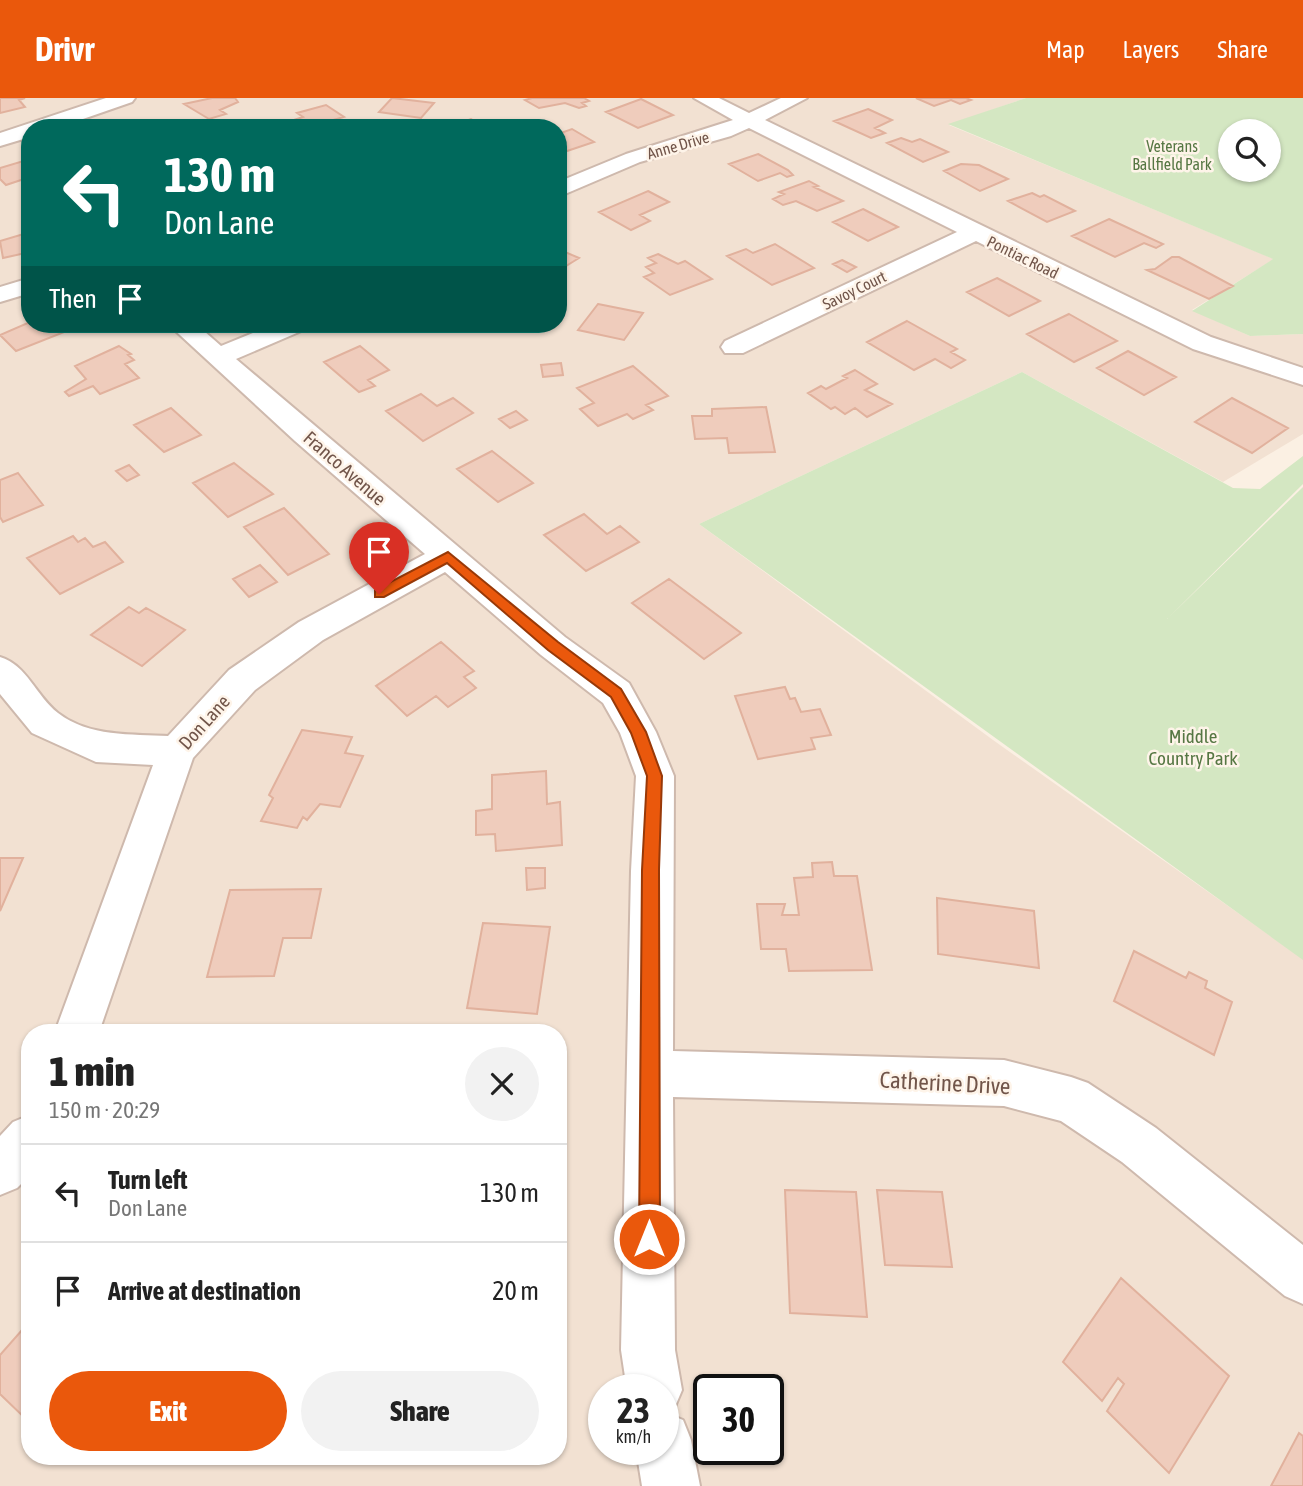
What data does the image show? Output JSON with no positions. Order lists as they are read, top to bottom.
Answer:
{
  "streets": {
    "street": [
      "Anne Drive",
      "Pontiac Road",
      "Savoy Court",
      "Franco Avenue",
      "Don Lane",
      "Catherine Drive"
    ]
  },
  "crossings": [
    ["Anne Drive", "Pontiac Road"],
    ["Pontiac Road", "Savoy Court"],
    ["Franco Avenue", "Don Lane"],
    ["Franco Avenue", "Catherine Drive"]
  ],
  "parks": ["Veterans Ballfield Park", "Middle Country Park"],
  "page": {
    "header": "Drivr",
    "nav": ["Map", "Layers", "Share"],
    "turn": ["130 m", "Don Lane"],
    "then": "Then",
    "heading": ["1 min", "150 m · 20:29"],
    "list": [
      {
        "name": "Turn left",
        "note": "Don Lane",
        "value": "130 m"
      },
      {
        "name": "Arrive at destination",
        "value": "20 m"
      }
    ],
    "buttons": ["Exit", "Share"],
    "speed": "23 km/h",
    "limit": "30"
  }
}
